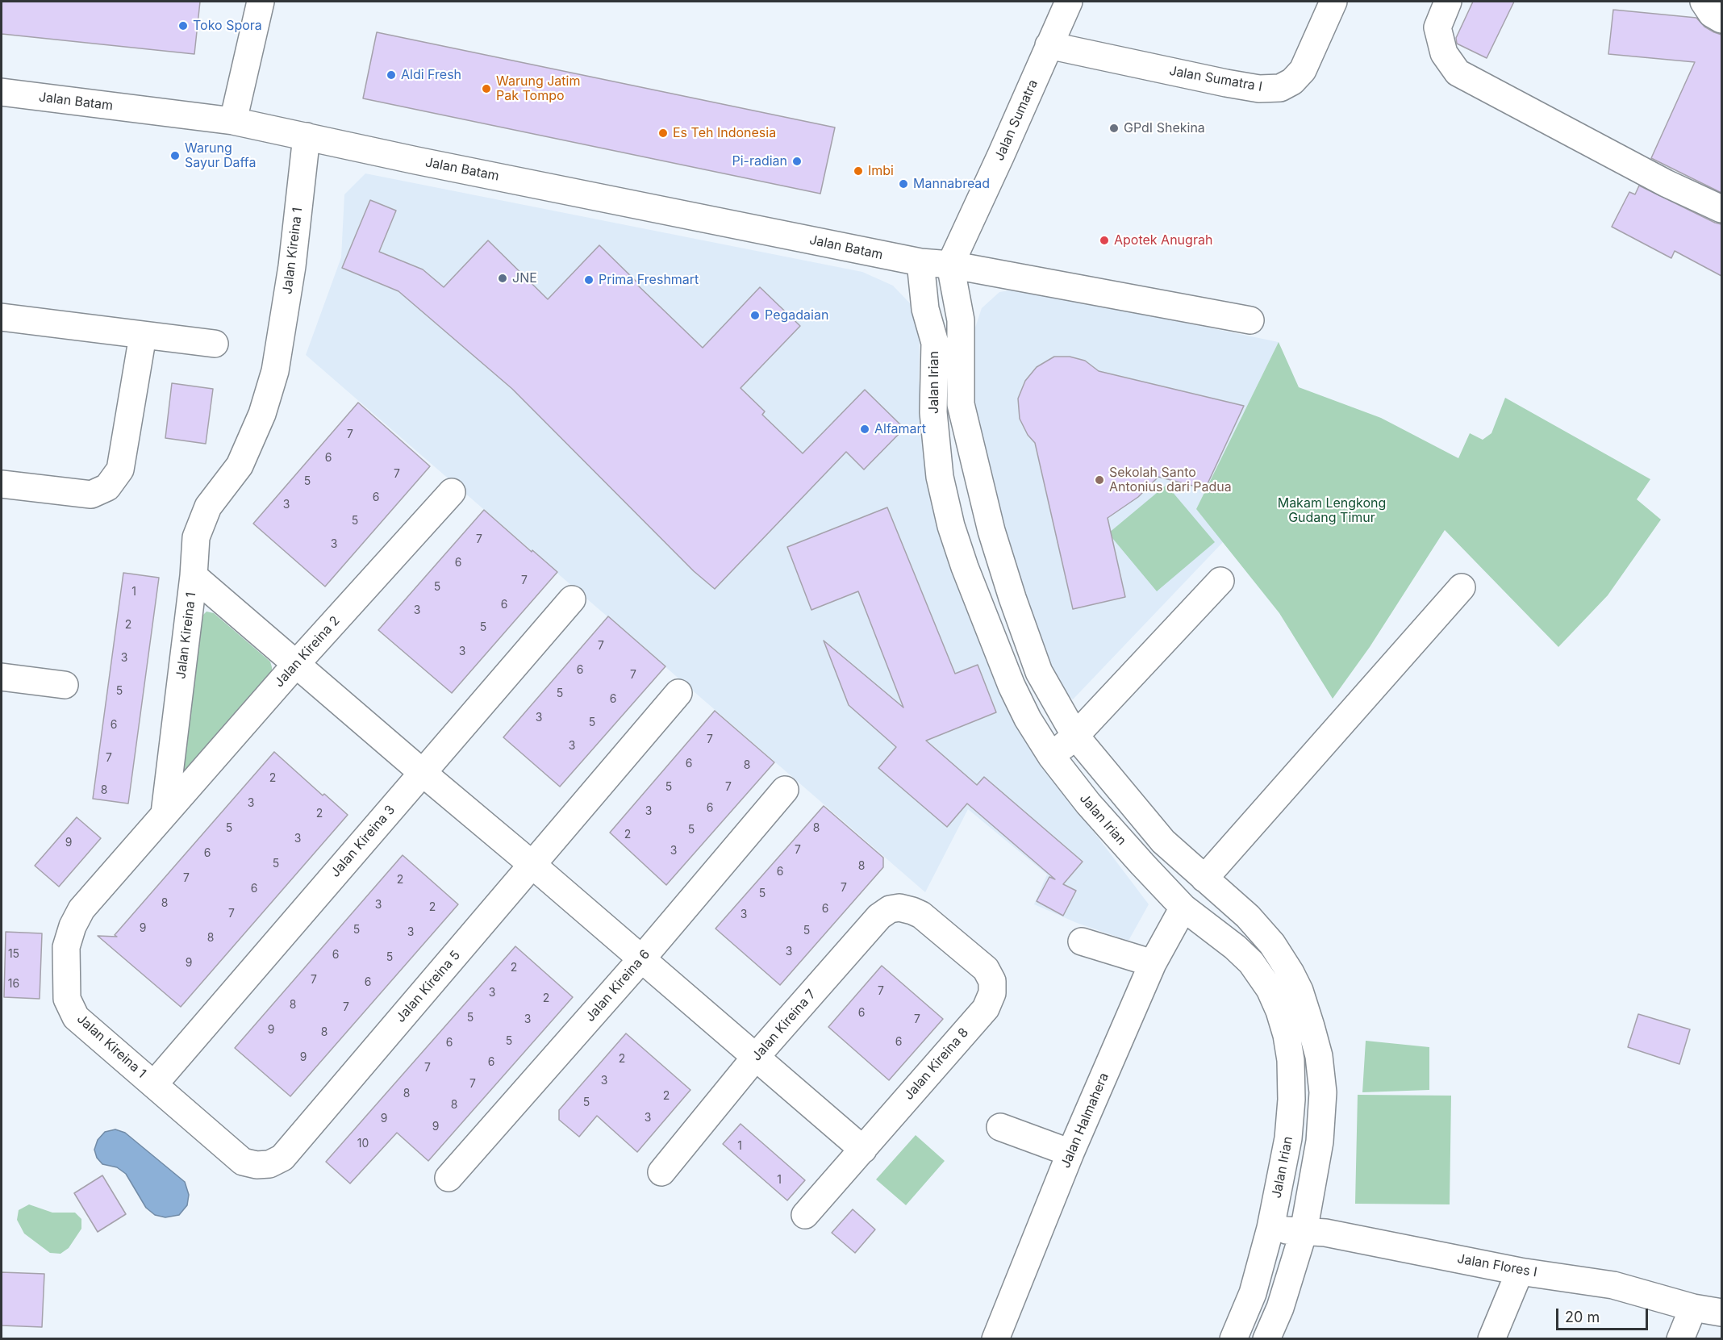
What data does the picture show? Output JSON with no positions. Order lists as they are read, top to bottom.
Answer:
{
  "streets": {
    "street": [
      "Jalan Sumatra I",
      "Jalan Batam",
      "Jalan Sumatra",
      "Jalan Kireina 1",
      "Jalan Irian",
      "Jalan Kireina 2",
      "Jalan Kireina 3",
      "Jalan Kireina 6",
      "Jalan Kireina 5",
      "Jalan Kireina 7",
      "Jalan Kireina 8",
      "Jalan Halmahera",
      "Jalan Flores I"
    ]
  },
  "crossings": [
    ["Jalan Sumatra I", "Jalan Sumatra"],
    ["Jalan Batam", "Jalan Sumatra"],
    ["Jalan Batam", "Jalan Kireina 1"],
    ["Jalan Batam", "Jalan Irian"],
    ["Jalan Sumatra", "Jalan Irian"],
    ["Jalan Kireina 1", "Jalan Kireina 2"],
    ["Jalan Kireina 1", "Jalan Kireina 3"],
    ["Jalan Kireina 1", "Jalan Kireina 5"],
    ["Jalan Irian", "Jalan Halmahera"],
    ["Jalan Irian", "Jalan Flores I"],
    ["Jalan Kireina 3", "Jalan Kireina 5"],
    ["Jalan Kireina 7", "Jalan Kireina 8"]
  ],
  "parks": ["Makam Lengkong Gudang Timur"],
  "places": [
    "Toko Spora",
    "Aldi Fresh",
    "Warung Jatim Pak Tompo",
    "GPdI Shekina",
    "Es Teh Indonesia",
    "Warung Sayur Daffa",
    "Pi-radian",
    "Imbi",
    "Mannabread",
    "Apotek Anugrah",
    "JNE",
    "Prima Freshmart",
    "Pegadaian",
    "Alfamart",
    "Sekolah Santo Antonius dari Padua"
  ],
  "house_numbers": [
    "7",
    "6",
    "7",
    "5",
    "6",
    "3",
    "5",
    "7",
    "3",
    "6",
    "7",
    "5",
    "1",
    "6",
    "3",
    "2",
    "5",
    "7",
    "3",
    "3",
    "6",
    "7",
    "5",
    "5",
    "6",
    "3",
    "5",
    "6",
    "7",
    "3",
    "7",
    "6",
    "8",
    "2",
    "5",
    "7",
    "8",
    "3",
    "6",
    "3",
    "2",
    "5",
    "8",
    "5",
    "2",
    "3",
    "9",
    "7",
    "3",
    "6",
    "5",
    "8",
    "6",
    "7",
    "2",
    "7",
    "6",
    "5",
    "8",
    "3",
    "2",
    "6",
    "7",
    "3",
    "9",
    "5",
    "5",
    "3",
    "8",
    "3",
    "15",
    "6",
    "5",
    "9",
    "2",
    "7",
    "6",
    "16",
    "7",
    "3",
    "2",
    "8",
    "7",
    "6",
    "5",
    "3",
    "7",
    "9",
    "8",
    "5",
    "6",
    "6",
    "9",
    "2",
    "6",
    "7",
    "3",
    "7",
    "8",
    "2",
    "5",
    "8",
    "3",
    "9",
    "9",
    "10",
    "1",
    "1"
  ],
  "scale_bar": "20 m"
}
